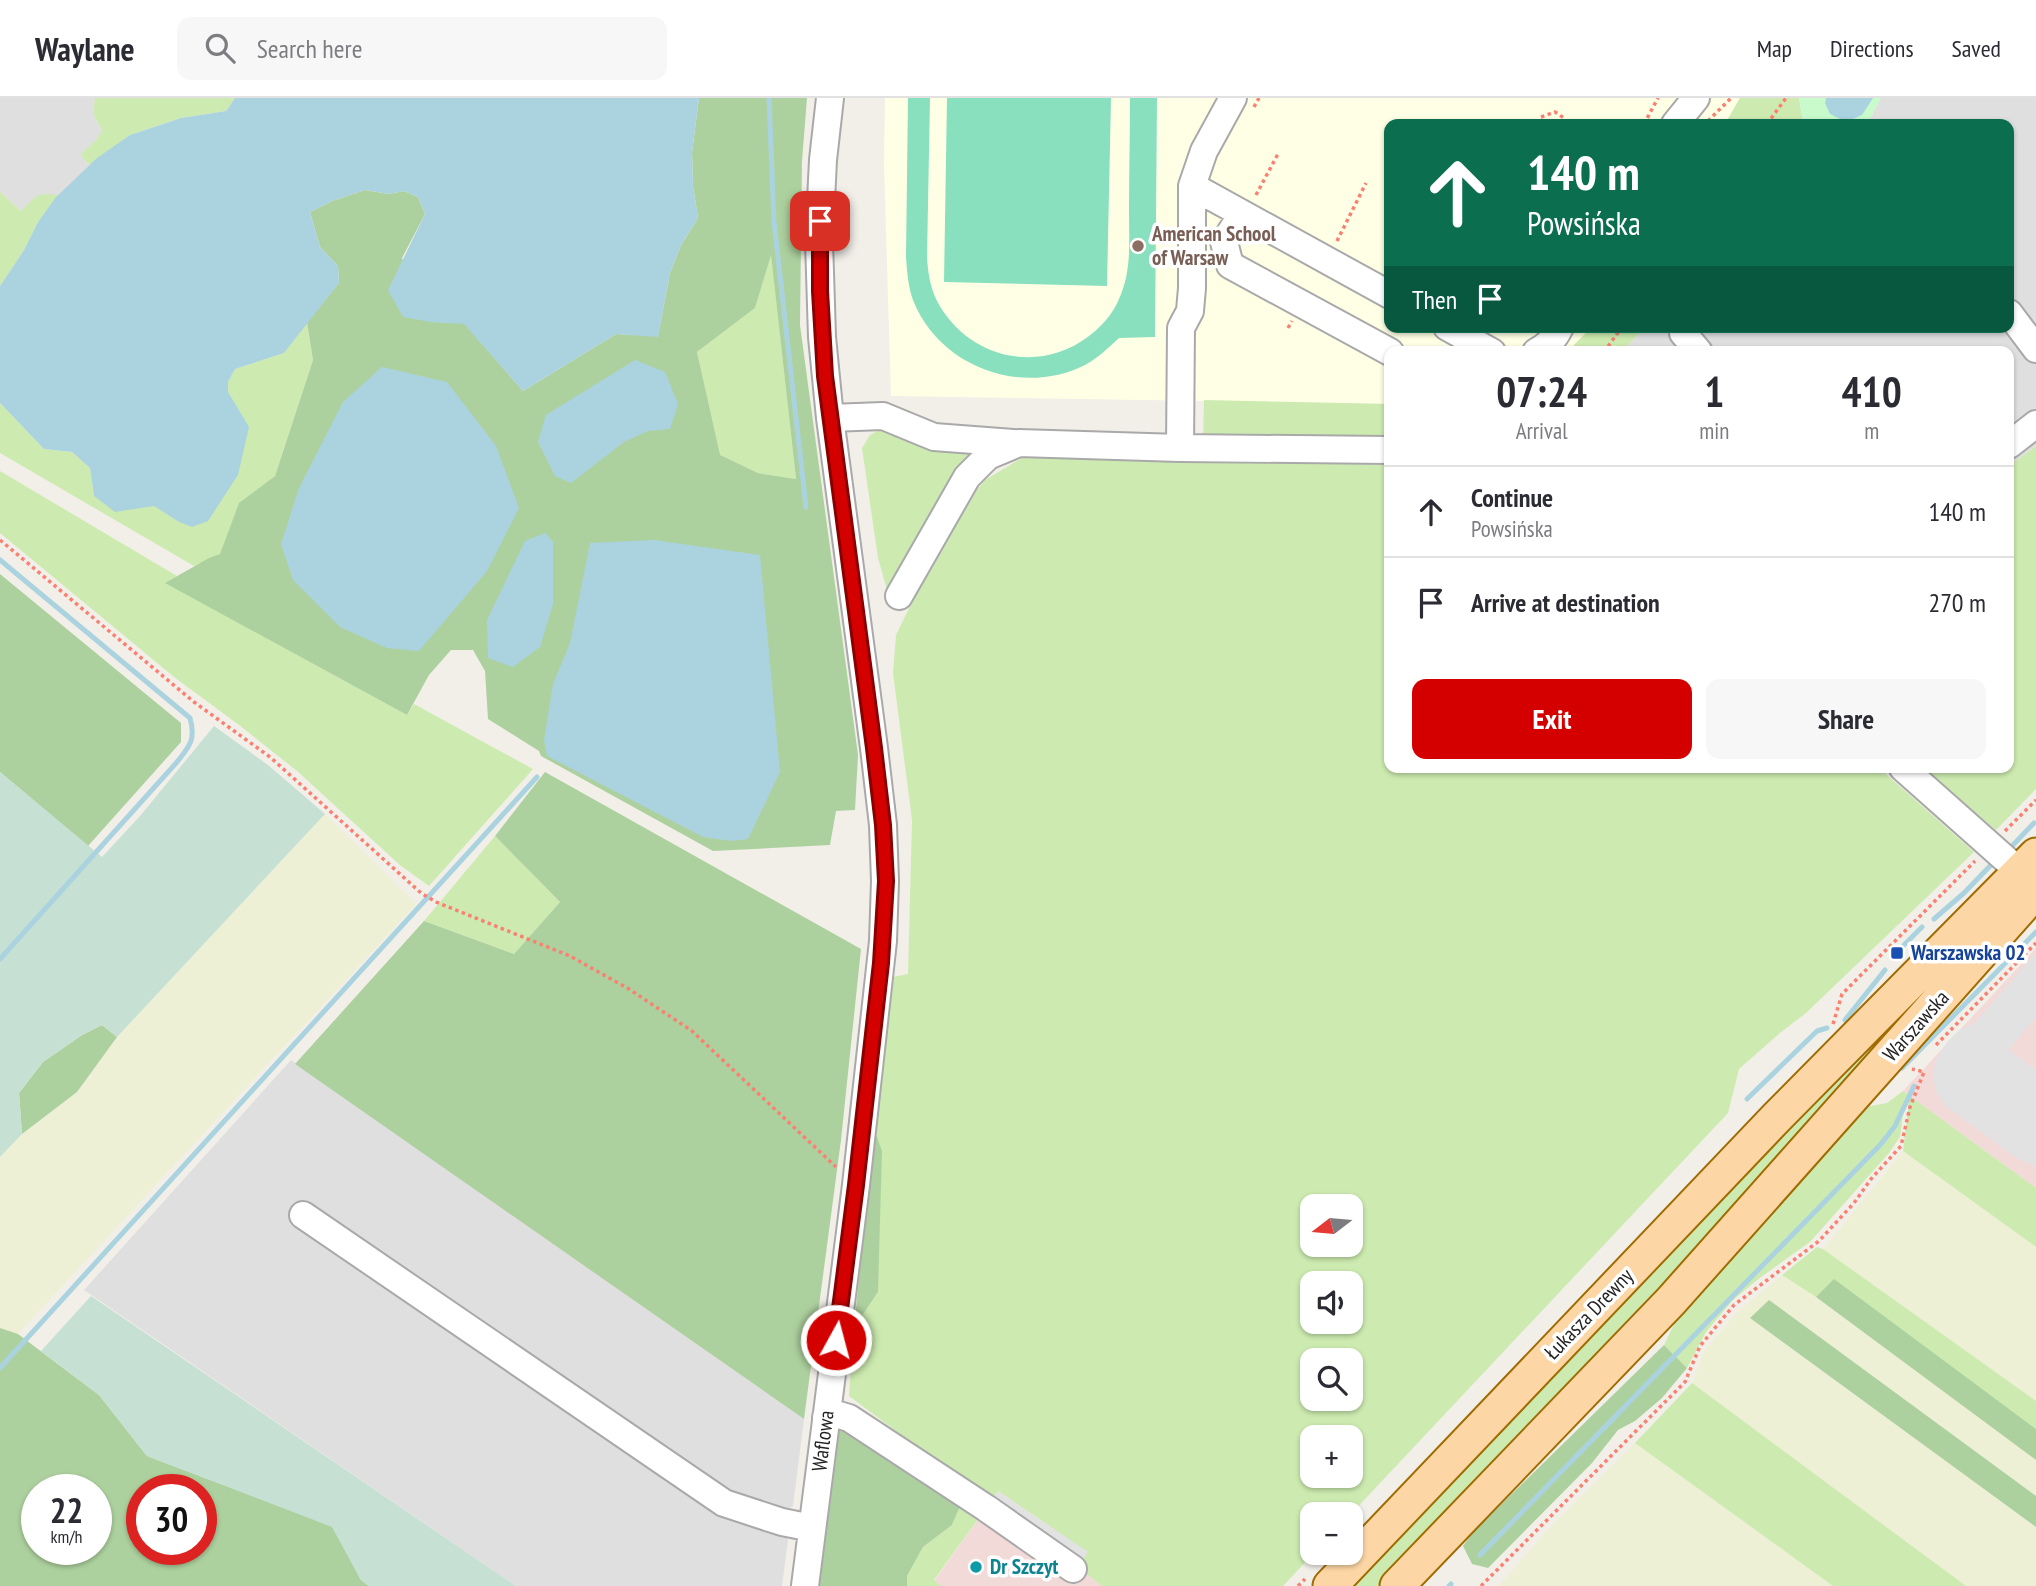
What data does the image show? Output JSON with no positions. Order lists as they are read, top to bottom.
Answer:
{
  "streets": {
    "main road": ["Warszawska", "Łukasza Drewny"],
    "street": ["Waflowa"]
  },
  "crossings": [
    ["Warszawska", "Łukasza Drewny"]
  ],
  "places": {
    "other": ["American School of Warsaw", "Dr Szczyt"],
    "transit": ["Warszawska 02"]
  },
  "north": "left",
  "page": {
    "header": "Waylane",
    "search": "Search here",
    "nav": ["Map", "Directions", "Saved"],
    "turn": ["140 m", "Powsińska"],
    "then": "Then",
    "eta": [
      "07:24",
      "Arrival",
      "1",
      "min",
      "410",
      "m"
    ],
    "list": [
      {
        "name": "Continue",
        "note": "Powsińska",
        "value": "140 m"
      },
      {
        "name": "Arrive at destination",
        "value": "270 m"
      }
    ],
    "buttons": ["Exit", "Share"],
    "map_buttons": ["+", "−"],
    "speed": "22 km/h",
    "limit": "30"
  }
}
